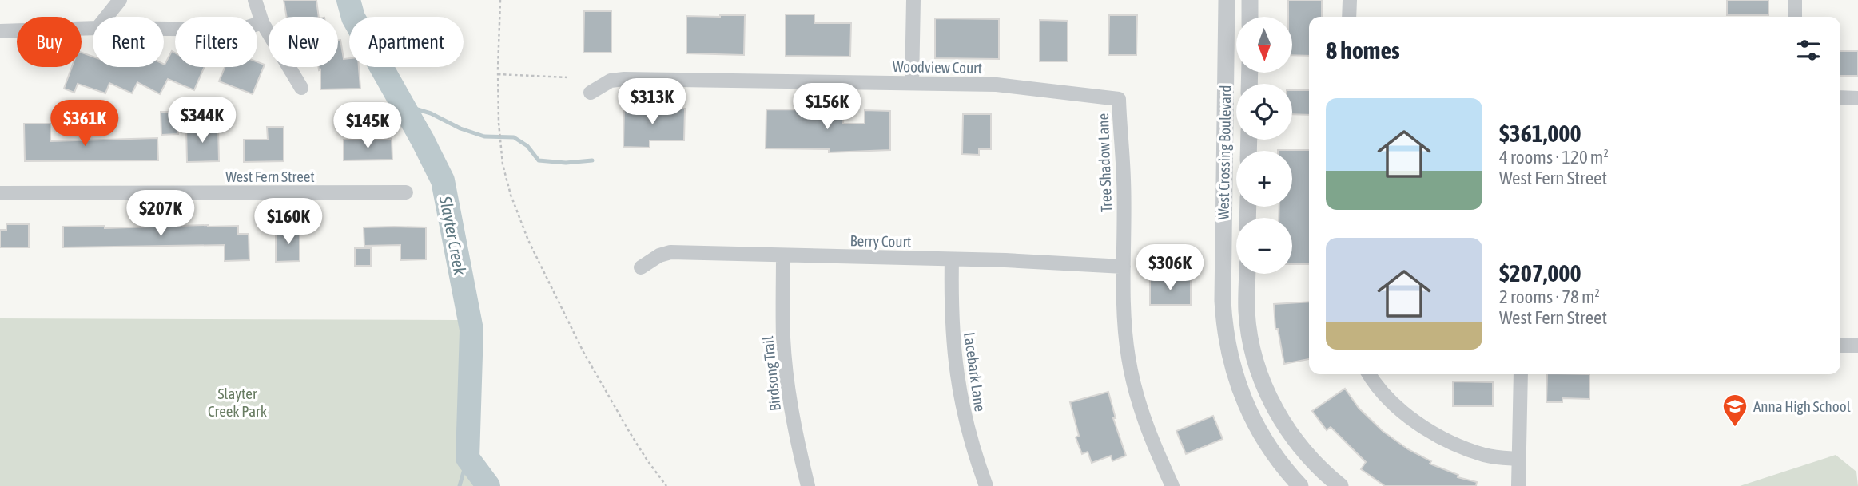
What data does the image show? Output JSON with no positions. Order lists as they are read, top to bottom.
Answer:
{
  "streets": {
    "street": [
      "Woodview Court",
      "West Crossing Boulevard",
      "Tree Shadow Lane",
      "West Fern Street",
      "Berry Court",
      "Lacebark Lane",
      "Birdsong Trail"
    ]
  },
  "crossings": [
    ["Woodview Court", "Tree Shadow Lane"],
    ["Tree Shadow Lane", "Berry Court"],
    ["Berry Court", "Lacebark Lane"],
    ["Berry Court", "Birdsong Trail"]
  ],
  "water": ["Slayter Creek"],
  "parks": ["Slayter Creek Park"],
  "places": {
    "school or university": ["Anna High School"]
  },
  "north": "bottom",
  "page": {
    "map_buttons": ["+", "−"],
    "chip": [
      "Buy",
      "Rent",
      "Filters",
      "New",
      "Apartment"
    ],
    "heading": "8 homes",
    "price": [
      "$313K",
      "$156K",
      "$344K",
      "$361K",
      "$145K",
      "$207K",
      "$160K",
      "$306K"
    ],
    "list": [
      {
        "name": "$361,000",
        "note": "4 rooms · 120 m² · West Fern Street"
      },
      {
        "name": "$207,000",
        "note": "2 rooms · 78 m² · West Fern Street"
      }
    ]
  }
}
